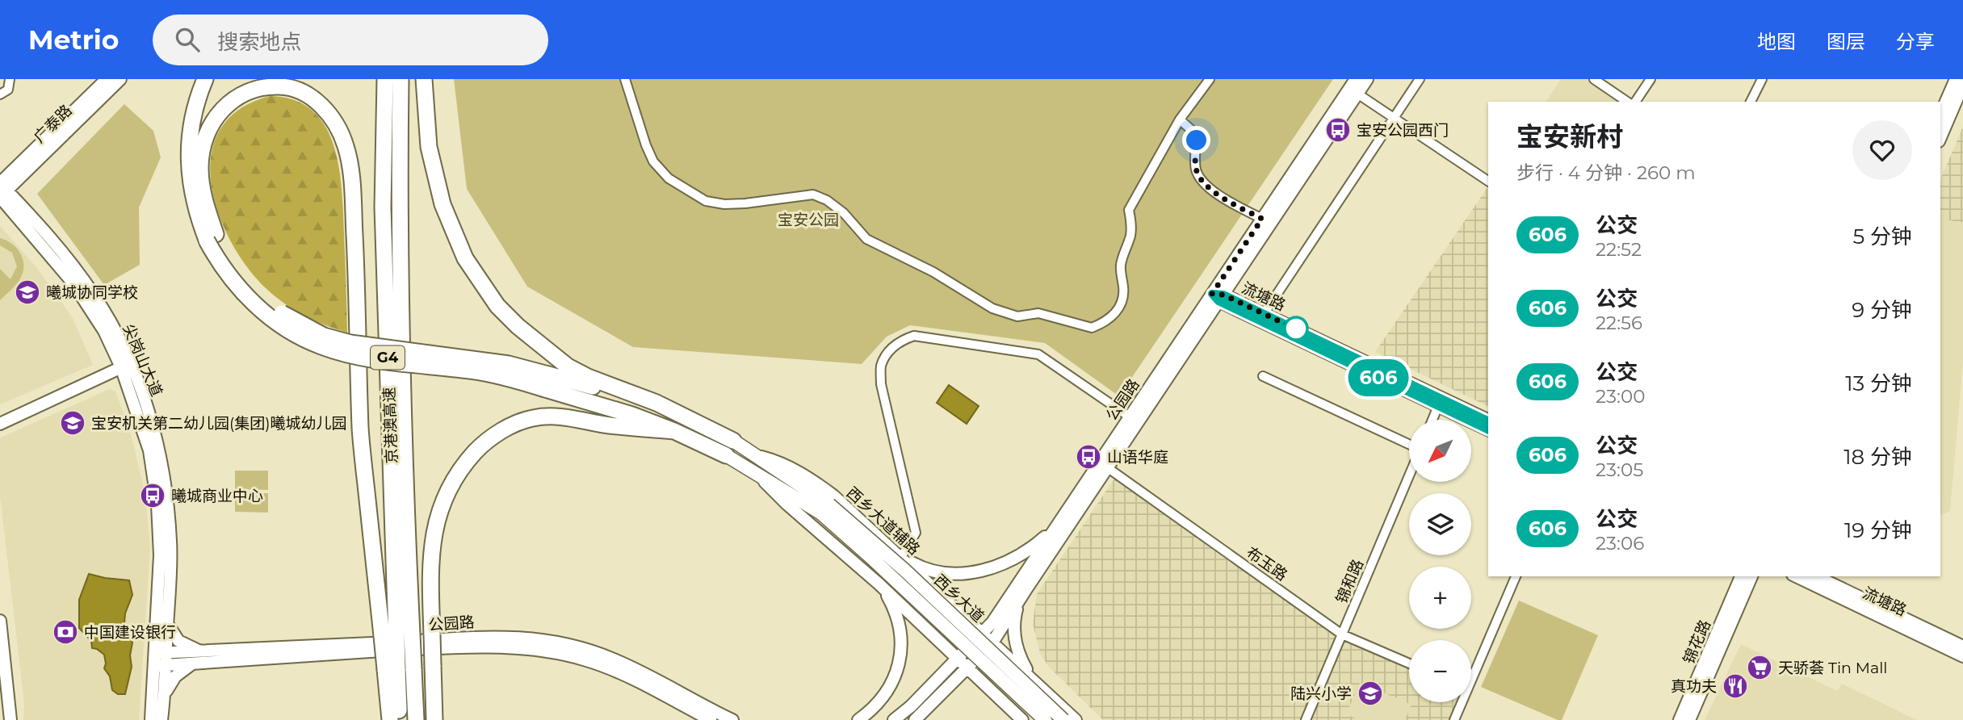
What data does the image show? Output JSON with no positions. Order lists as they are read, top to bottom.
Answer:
{
  "streets": {
    "highway": ["G4", "京港澳高速"],
    "main road": [
      "广泰路",
      "流塘路",
      "尖岗山大道",
      "公园路",
      "西乡大道辅路",
      "西乡大道",
      "锦花路"
    ],
    "street": ["布玉路", "锦和路"]
  },
  "crossings": [
    ["广泰路", "尖岗山大道"],
    ["流塘路", "公园路"],
    ["G4", "京港澳高速"],
    ["尖岗山大道", "公园路"],
    ["公园路", "西乡大道辅路"],
    ["公园路", "布玉路"],
    ["布玉路", "锦和路"]
  ],
  "parks": ["宝安公园"],
  "places": {
    "bus stop": ["宝安公园西门", "山语华庭", "曦城商业中心"],
    "school or university": ["曦城协同学校", "宝安机关第二幼儿园(集团)曦城幼儿园", "陆兴小学"],
    "bank": ["中国建设银行"],
    "supermarket": ["天骄荟 Tin Mall"],
    "restaurant": ["真功夫"]
  },
  "lines": ["bus line 606"],
  "north": "bottom left",
  "page": {
    "header": "Metrio",
    "search": "搜索地点",
    "nav": ["地图", "图层", "分享"],
    "on_map": "606",
    "heading": ["宝安新村", "步行 · 4 分钟 · 260 m"],
    "list": [
      {
        "mark": "606",
        "name": "公交",
        "note": "22:52",
        "value": "5 分钟"
      },
      {
        "mark": "606",
        "name": "公交",
        "note": "22:56",
        "value": "9 分钟"
      },
      {
        "mark": "606",
        "name": "公交",
        "note": "23:00",
        "value": "13 分钟"
      },
      {
        "mark": "606",
        "name": "公交",
        "note": "23:05",
        "value": "18 分钟"
      },
      {
        "mark": "606",
        "name": "公交",
        "note": "23:06",
        "value": "19 分钟"
      }
    ],
    "map_buttons": ["+", "−"]
  }
}
